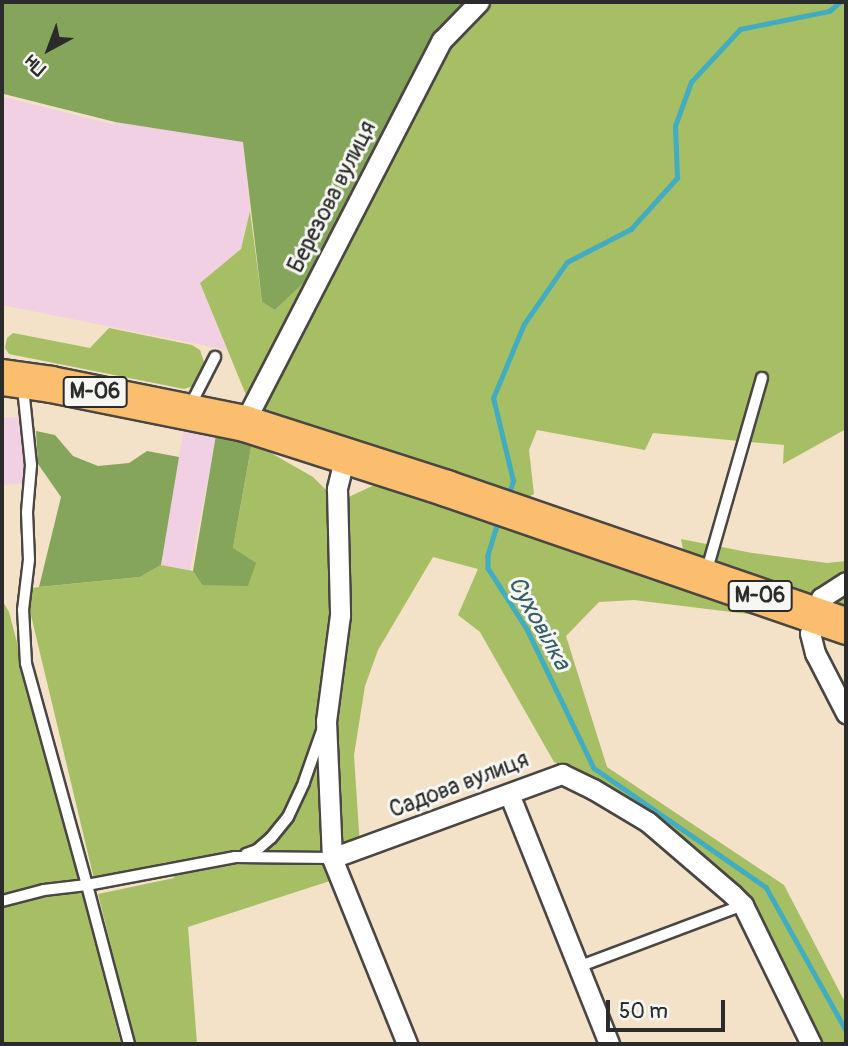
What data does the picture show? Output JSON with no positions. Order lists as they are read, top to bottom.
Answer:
{
  "streets": {
    "highway": ["М-06"],
    "street": ["Березова вулиця", "Садова вулиця"]
  },
  "crossings": [
    ["Березова вулиця", "М-06"]
  ],
  "water": ["Суховілка"],
  "scale_bar": "50 m",
  "north": "bottom left"
}
